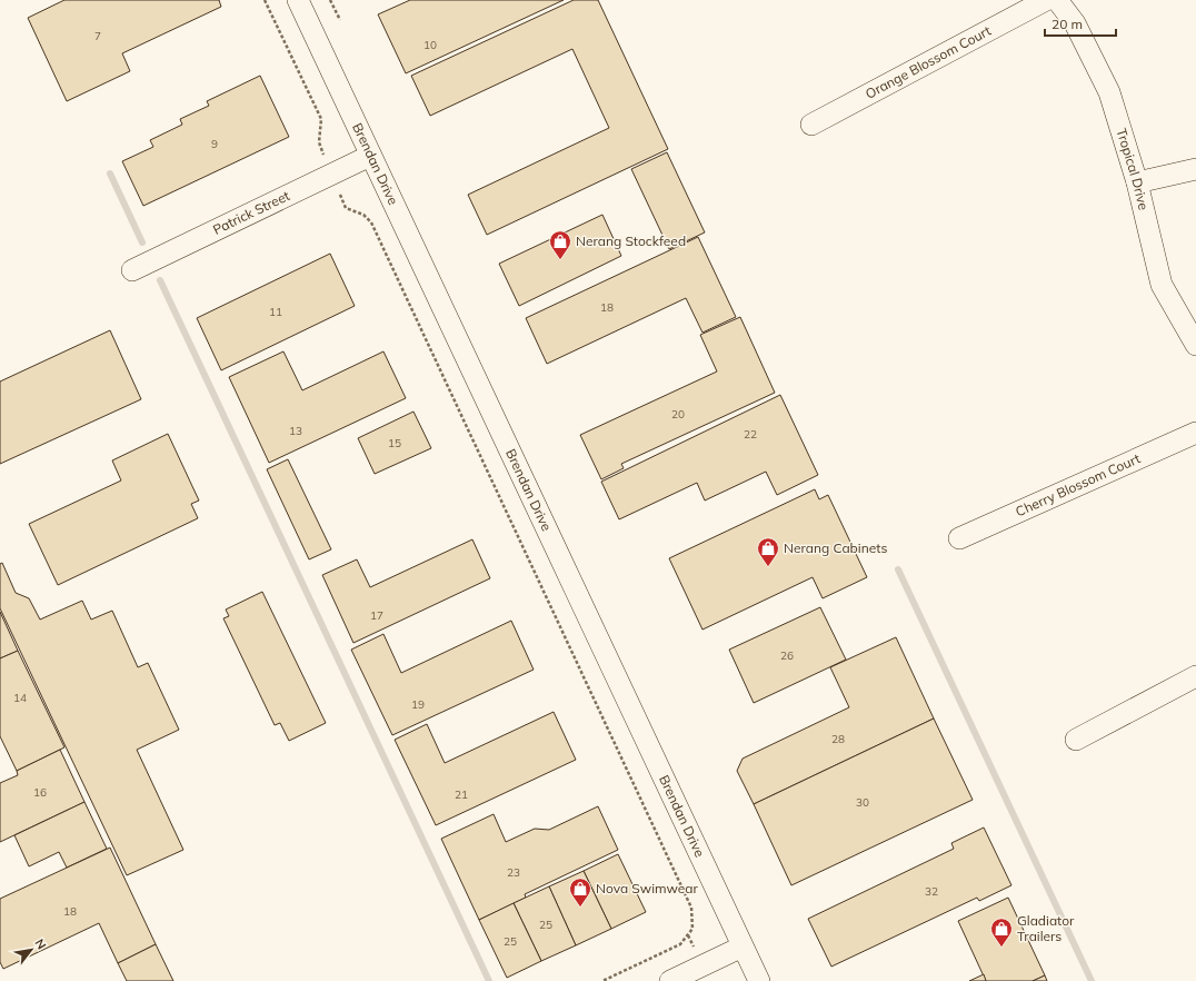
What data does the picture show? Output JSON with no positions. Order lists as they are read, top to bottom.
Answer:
{
  "streets": {
    "street": [
      "Orange Blossom Court",
      "Brendan Drive",
      "Tropical Drive",
      "Patrick Street",
      "Cherry Blossom Court"
    ]
  },
  "crossings": [
    ["Brendan Drive", "Patrick Street"]
  ],
  "places": {
    "shop": [
      "Nerang Stockfeed",
      "Nerang Cabinets",
      "Nova Swimwear",
      "Gladiator Trailers"
    ]
  },
  "house_numbers": [
    "7",
    "10",
    "9",
    "18",
    "11",
    "20",
    "13",
    "22",
    "15",
    "17",
    "26",
    "14",
    "19",
    "28",
    "16",
    "21",
    "30",
    "23",
    "32",
    "18",
    "25",
    "25"
  ],
  "scale_bar": "20 m",
  "north": "top right"
}
